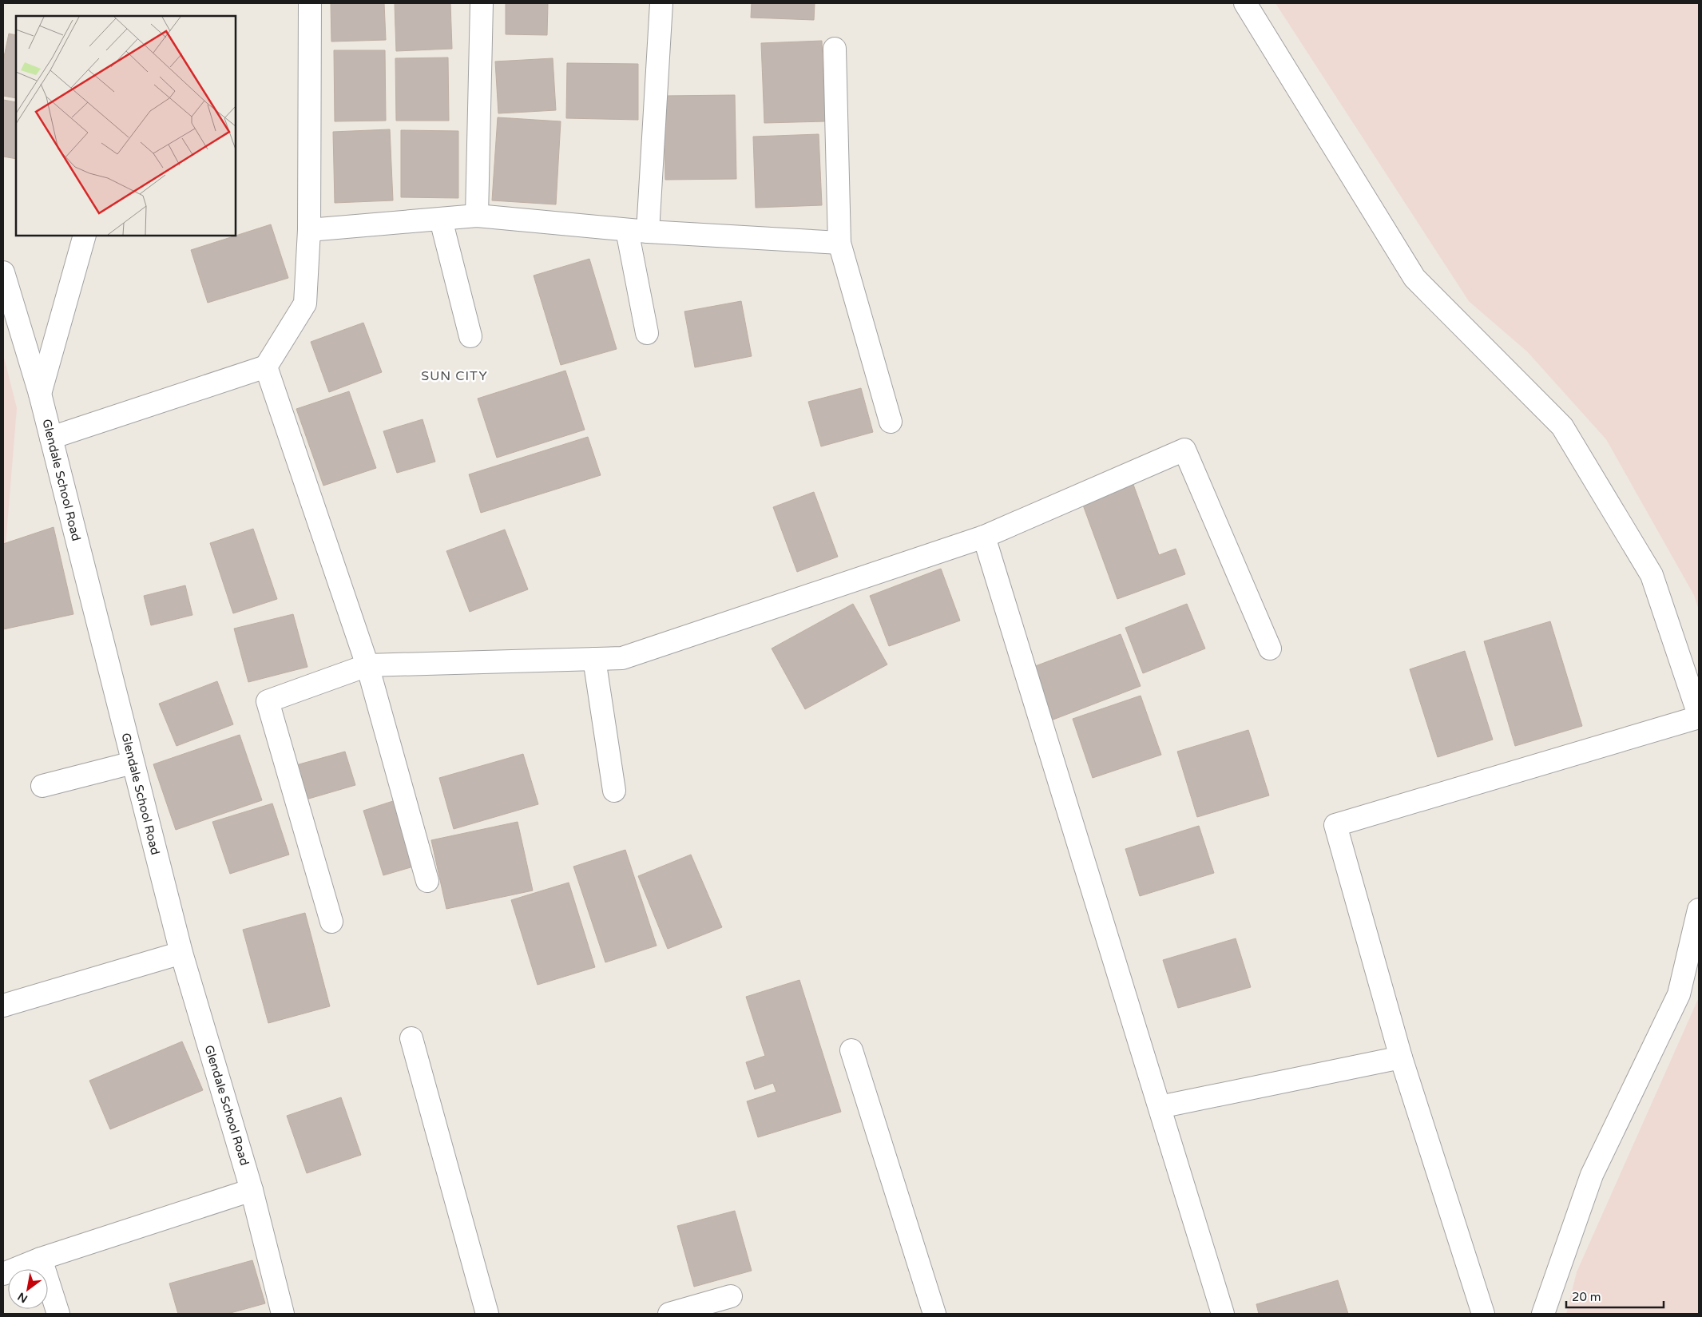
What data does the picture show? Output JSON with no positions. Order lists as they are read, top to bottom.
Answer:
{
  "streets": {
    "street": ["Glendale School Road"]
  },
  "districts": ["SUN CITY"],
  "scale_bar": "20 m",
  "north": "bottom left"
}
